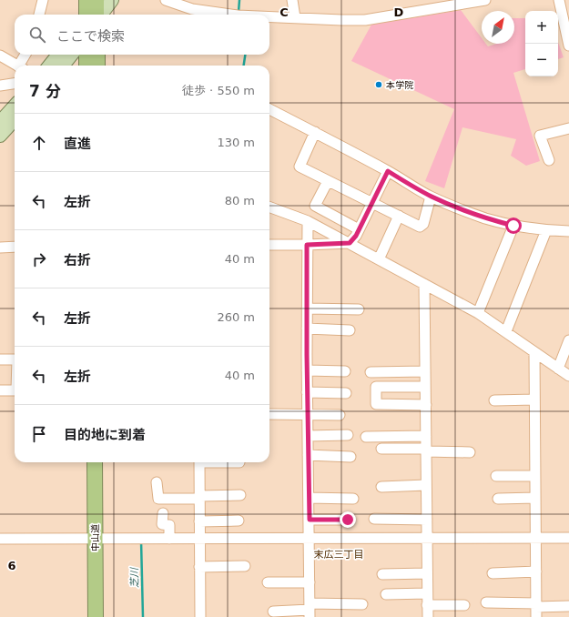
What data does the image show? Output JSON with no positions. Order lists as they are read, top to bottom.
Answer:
{
  "streets": {
    "highway": ["中山道"]
  },
  "districts": ["末広三丁目"],
  "water": ["芝川"],
  "places": ["本学院"],
  "north": "top right",
  "page": {
    "map_buttons": ["+", "−"],
    "search": "ここで検索",
    "heading": ["7 分", "徒歩 · 550 m"],
    "list": [
      ["直進", "130 m"],
      ["左折", "80 m"],
      ["右折", "40 m"],
      ["左折", "260 m"],
      ["左折", "40 m"],
      "目的地に到着"
    ]
  },
  "grid": {
    "columns": ["C", "D"],
    "rows": ["6"]
  }
}
